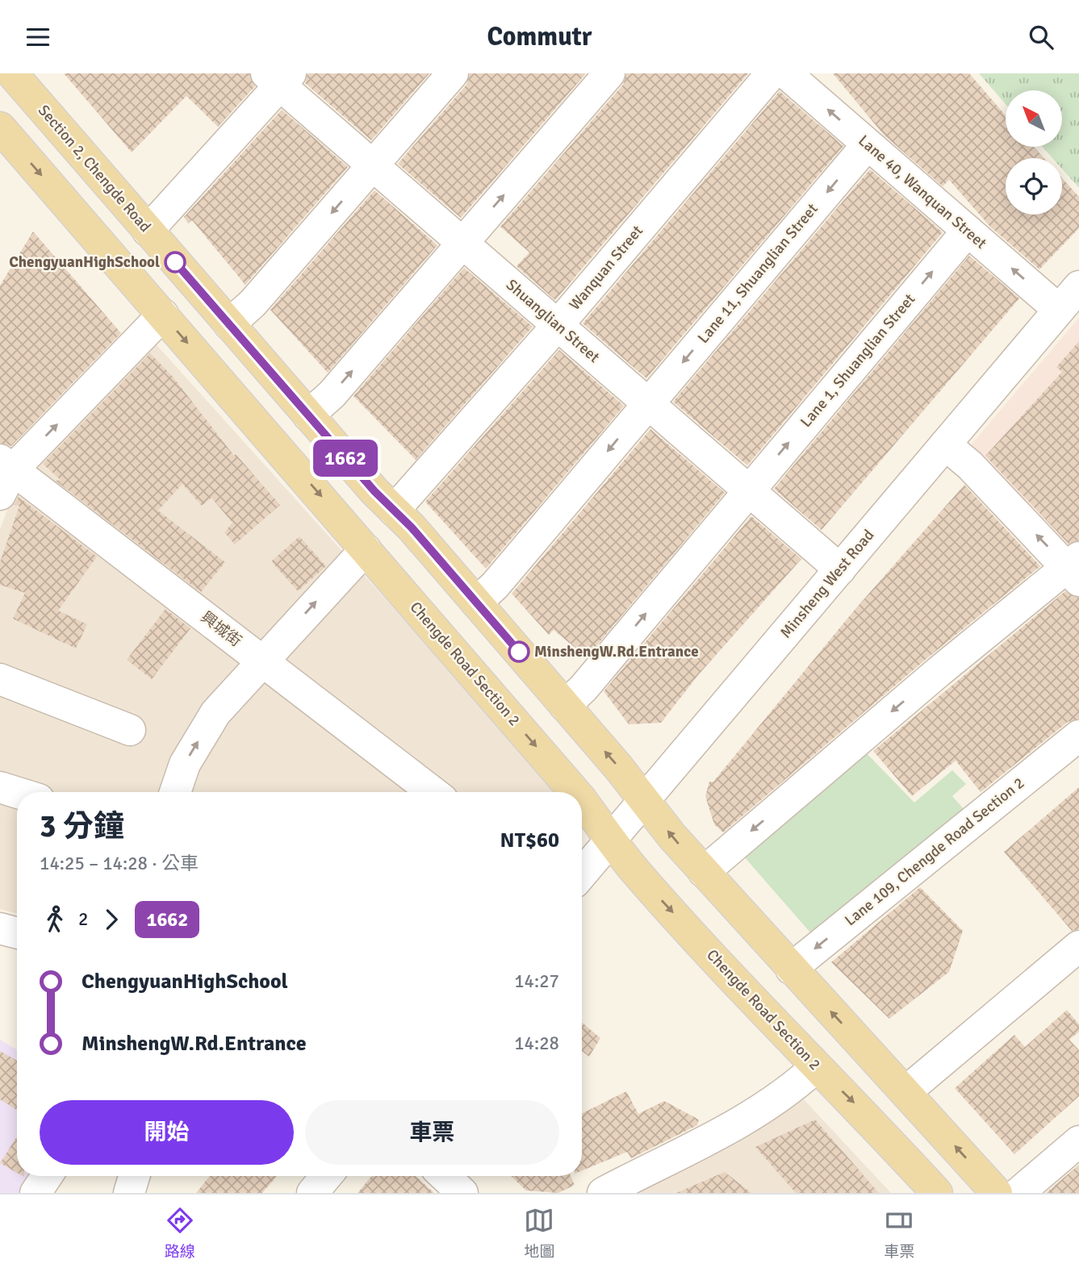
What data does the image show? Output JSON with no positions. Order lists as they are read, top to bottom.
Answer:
{
  "streets": {
    "main road": ["Section 2, Chengde Road", "Chengde Road Section 2"],
    "street": [
      "Lane 40, Wanquan Street",
      "Wanquan Street",
      "Lane 11, Shuanglian Street",
      "Shuanglian Street",
      "Lane 1, Shuanglian Street",
      "Minsheng West Road",
      "興城街",
      "Lane 109, Chengde Road Section 2"
    ]
  },
  "crossings": [
    ["Section 2, Chengde Road", "Wanquan Street"],
    ["Section 2, Chengde Road", "Lane 11, Shuanglian Street"],
    ["Section 2, Chengde Road", "Lane 1, Shuanglian Street"],
    ["Section 2, Chengde Road", "Minsheng West Road"],
    ["Lane 40, Wanquan Street", "Lane 11, Shuanglian Street"],
    ["Lane 40, Wanquan Street", "Lane 1, Shuanglian Street"],
    ["Lane 40, Wanquan Street", "Minsheng West Road"],
    ["Wanquan Street", "Shuanglian Street"],
    ["Lane 11, Shuanglian Street", "Shuanglian Street"],
    ["Shuanglian Street", "Lane 1, Shuanglian Street"],
    ["Shuanglian Street", "Minsheng West Road"],
    ["Minsheng West Road", "Chengde Road Section 2"]
  ],
  "one_way": ["Lane 40, Wanquan Street"],
  "places": ["ChengyuanHighSchool", "MinshengW.Rd.Entrance"],
  "lines": ["bus line 1662"],
  "north": "top left",
  "page": {
    "header": "Commutr",
    "on_map": "1662",
    "heading": ["3 分鐘", "14:25 – 14:28 · 公車", "NT$60"],
    "legs": ["2", "1662"],
    "list": [
      {
        "name": "ChengyuanHighSchool",
        "value": "14:27"
      },
      {
        "name": "MinshengW.Rd.Entrance",
        "value": "14:28"
      }
    ],
    "buttons": ["開始", "車票"],
    "tabs": ["路線", "地圖", "車票"]
  }
}
